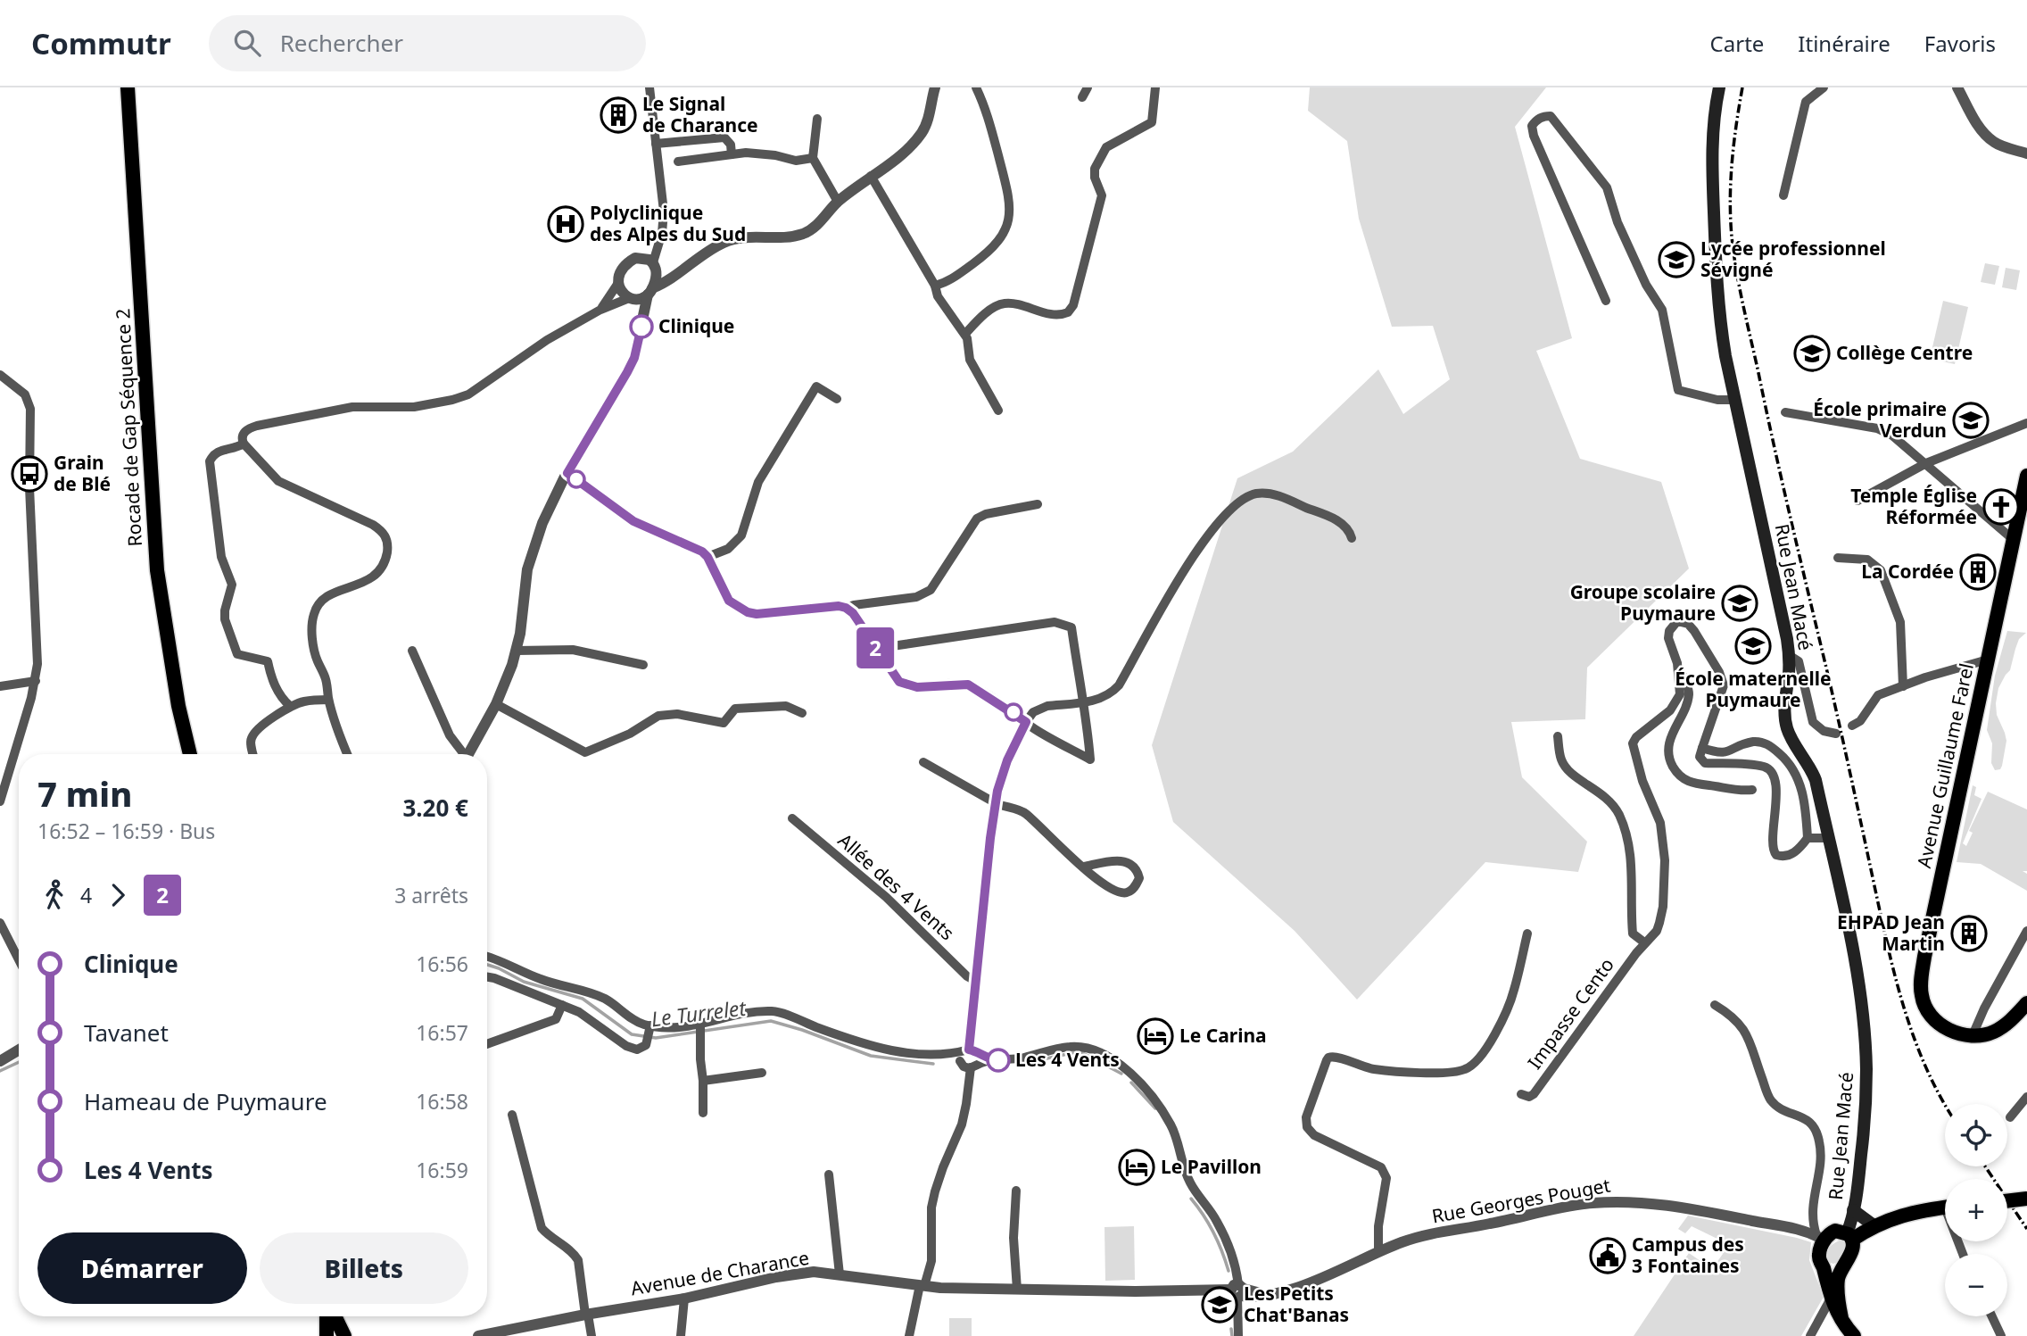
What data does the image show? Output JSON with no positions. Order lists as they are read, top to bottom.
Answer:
{
  "streets": {
    "main road": ["Rocade de Gap Séquence 2", "Rue Jean Macé", "Avenue Guillaume Farel"],
    "street": [
      "Allée des 4 Vents",
      "Impasse Cento",
      "Rue Georges Pouget",
      "Avenue de Charance"
    ]
  },
  "crossings": [
    ["Rue Jean Macé", "Rue Georges Pouget"],
    ["Rue Georges Pouget", "Avenue de Charance"]
  ],
  "water": ["Le Turrelet"],
  "places": {
    "building": ["Le Signal de Charance", "La Cordée", "EHPAD Jean Martin"],
    "hospital": ["Polyclinique des Alpes du Sud"],
    "school or university": [
      "Lycée professionnel Sévigné",
      "Collège Centre",
      "École primaire Verdun",
      "Groupe scolaire Puymaure",
      "École maternelle Puymaure",
      "Les Petits Chat'Banas"
    ],
    "other": ["Clinique", "Les 4 Vents"],
    "bus stop": ["Grain de Blé"],
    "church": ["Temple Église Réformée"],
    "hotel": ["Le Carina", "Le Pavillon"],
    "public building": ["Campus des 3 Fontaines"]
  },
  "lines": ["bus line 2"],
  "page": {
    "header": "Commutr",
    "search": "Rechercher",
    "nav": ["Carte", "Itinéraire", "Favoris"],
    "on_map": "2",
    "heading": ["7 min", "16:52 – 16:59 · Bus", "3.20 €"],
    "legs": ["4", "2", "3 arrêts"],
    "list": [
      {
        "name": "Clinique",
        "value": "16:56"
      },
      {
        "name": "Tavanet",
        "value": "16:57"
      },
      {
        "name": "Hameau de Puymaure",
        "value": "16:58"
      },
      {
        "name": "Les 4 Vents",
        "value": "16:59"
      }
    ],
    "map_buttons": ["+", "−"],
    "buttons": ["Démarrer", "Billets"]
  }
}
